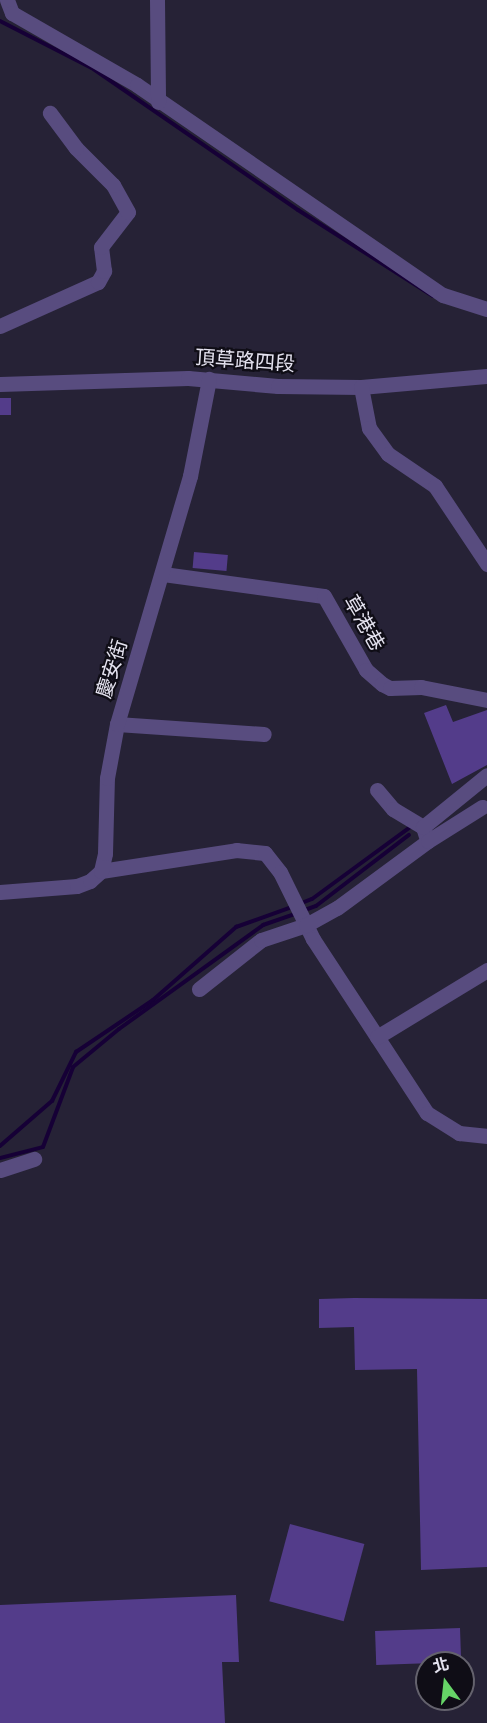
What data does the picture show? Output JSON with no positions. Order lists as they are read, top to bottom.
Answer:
{
  "streets": {
    "street": ["頂草路四段", "草港巷", "慶安街"]
  },
  "crossings": [
    ["頂草路四段", "慶安街"],
    ["草港巷", "慶安街"]
  ],
  "north": "top"
}
